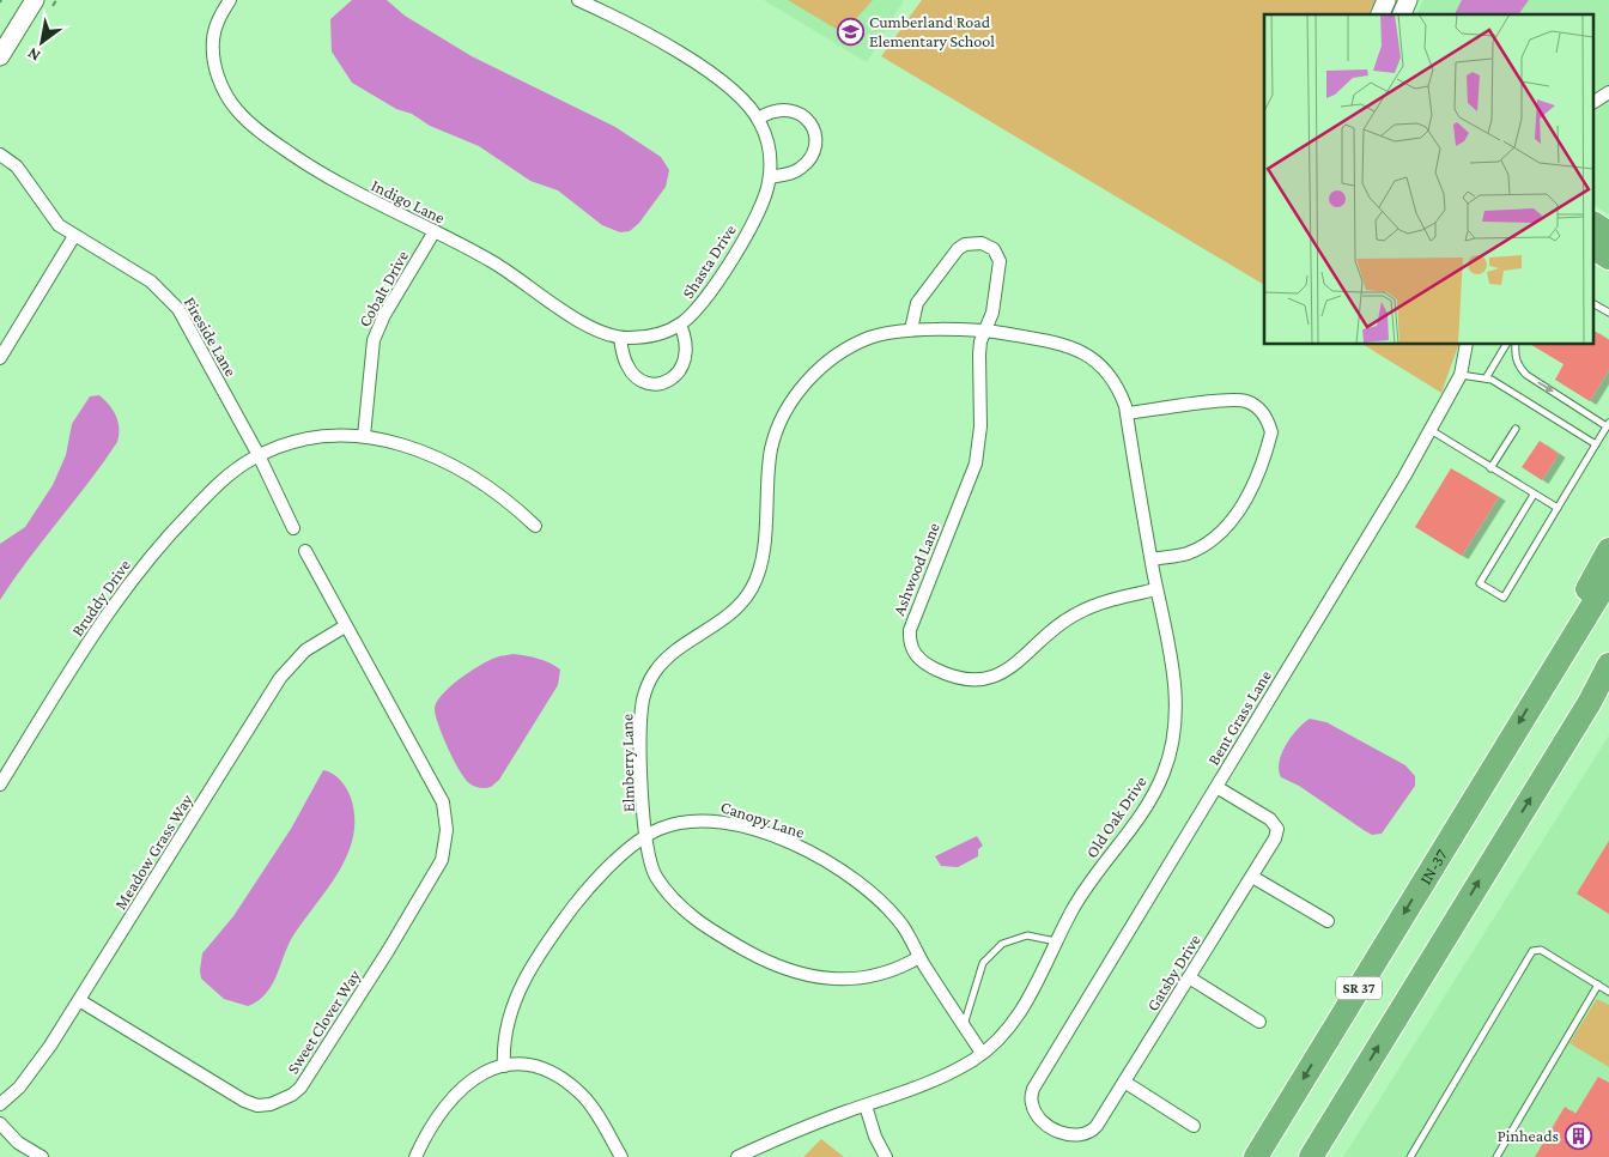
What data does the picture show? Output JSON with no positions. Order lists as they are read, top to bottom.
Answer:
{
  "streets": {
    "highway": ["IN-37", "SR 37"],
    "street": [
      "Indigo Lane",
      "Shasta Drive",
      "Cobalt Drive",
      "Fireside Lane",
      "Ashwood Lane",
      "Bruddy Drive",
      "Bent Grass Lane",
      "Elmberry Lane",
      "Old Oak Drive",
      "Canopy Lane",
      "Meadow Grass Way",
      "Gatsby Drive",
      "Sweet Clover Way"
    ]
  },
  "crossings": [
    ["Indigo Lane", "Shasta Drive"],
    ["Indigo Lane", "Cobalt Drive"],
    ["Cobalt Drive", "Bruddy Drive"],
    ["Fireside Lane", "Bruddy Drive"],
    ["Ashwood Lane", "Elmberry Lane"],
    ["Ashwood Lane", "Old Oak Drive"],
    ["Bent Grass Lane", "Gatsby Drive"],
    ["Elmberry Lane", "Old Oak Drive"],
    ["Elmberry Lane", "Canopy Lane"],
    ["Old Oak Drive", "Canopy Lane"],
    ["Meadow Grass Way", "Sweet Clover Way"]
  ],
  "places": {
    "school or university": ["Cumberland Road Elementary School"],
    "building": ["Pinheads"]
  },
  "north": "bottom left"
}
